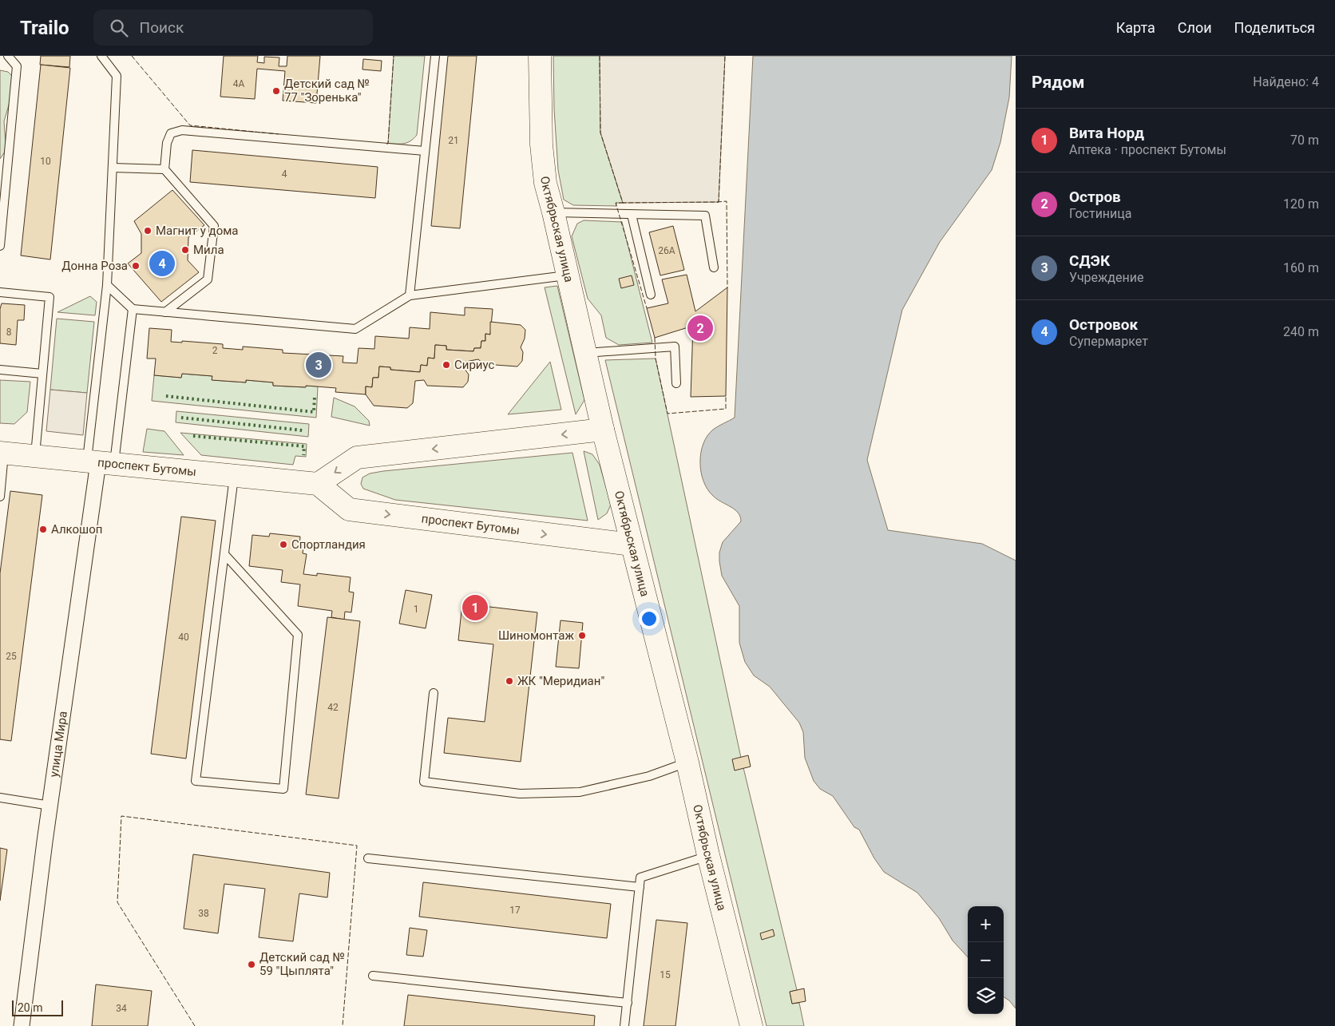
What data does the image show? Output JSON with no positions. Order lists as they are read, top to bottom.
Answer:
{
  "streets": {
    "main road": ["Октябрьская улица", "проспект Бутомы"],
    "street": ["улица Мира"]
  },
  "crossings": [
    ["Октябрьская улица", "проспект Бутомы"],
    ["проспект Бутомы", "улица Мира"]
  ],
  "places": [
    "Детский сад № 77 \"Зоренька\"",
    "Магнит у дома",
    "Мила",
    "Донна Роза",
    "Сириус",
    "Алкошоп",
    "Спортландия",
    "Шиномонтаж",
    "ЖК \"Меридиан\"",
    "Детский сад № 59 \"Цыплята\""
  ],
  "house_numbers": [
    "4А",
    "21",
    "10",
    "4",
    "26А",
    "8",
    "2",
    "1",
    "40",
    "25",
    "42",
    "17",
    "38",
    "15",
    "34"
  ],
  "scale_bar": "20 m",
  "page": {
    "header": "Trailo",
    "search": "Поиск",
    "nav": ["Карта", "Слои", "Поделиться"],
    "heading": ["Рядом", "Найдено: 4"],
    "list": [
      {
        "mark": "1",
        "name": "Вита Норд",
        "note": "Аптека · проспект Бутомы",
        "value": "70 m"
      },
      {
        "mark": "2",
        "name": "Остров",
        "note": "Гостиница",
        "value": "120 m"
      },
      {
        "mark": "3",
        "name": "СДЭК",
        "note": "Учреждение",
        "value": "160 m"
      },
      {
        "mark": "4",
        "name": "Островок",
        "note": "Супермаркет",
        "value": "240 m"
      }
    ],
    "pins": [
      "4",
      "2",
      "3",
      "1"
    ],
    "map_buttons": ["+", "−"],
    "scale": "20 m"
  }
}
